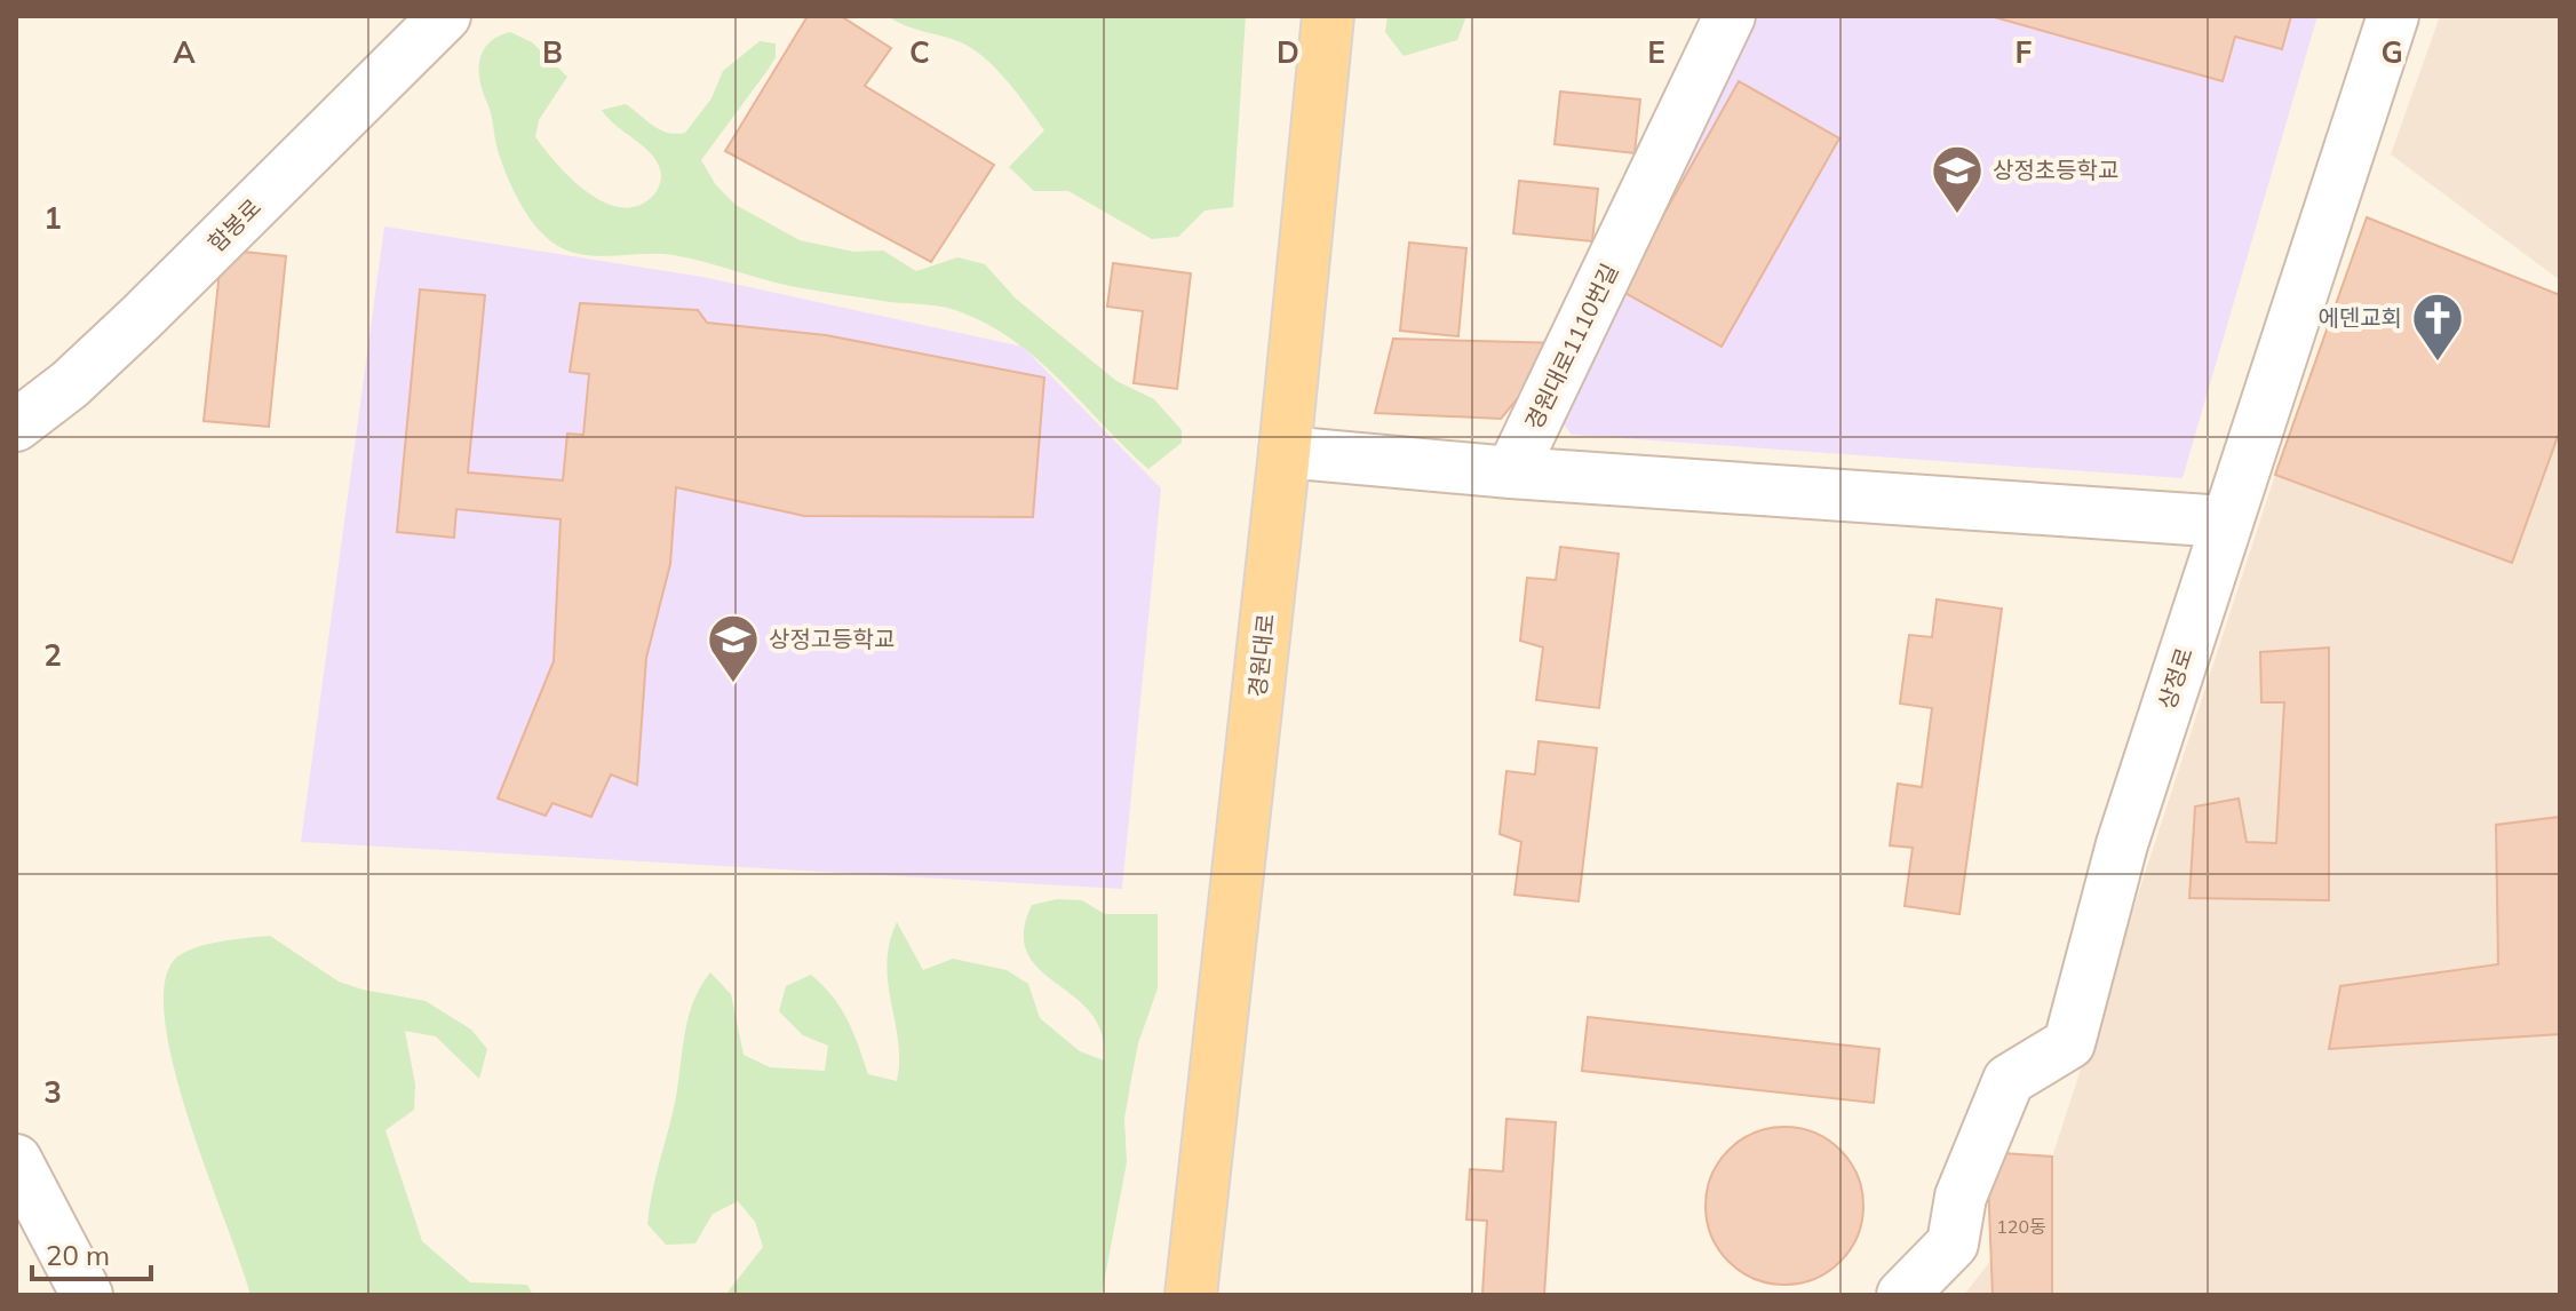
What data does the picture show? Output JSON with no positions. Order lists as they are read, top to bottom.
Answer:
{
  "streets": {
    "main road": ["경원대로"],
    "street": ["함봉로", "경원대로1110번길", "상정로"]
  },
  "places": {
    "school or university": ["상정초등학교", "상정고등학교"],
    "church": ["에덴교회"]
  },
  "house_numbers": ["120동"],
  "scale_bar": "20 m",
  "grid": {
    "columns": [
      "A",
      "B",
      "C",
      "D",
      "E",
      "F",
      "G"
    ],
    "rows": ["1", "2", "3"]
  }
}
